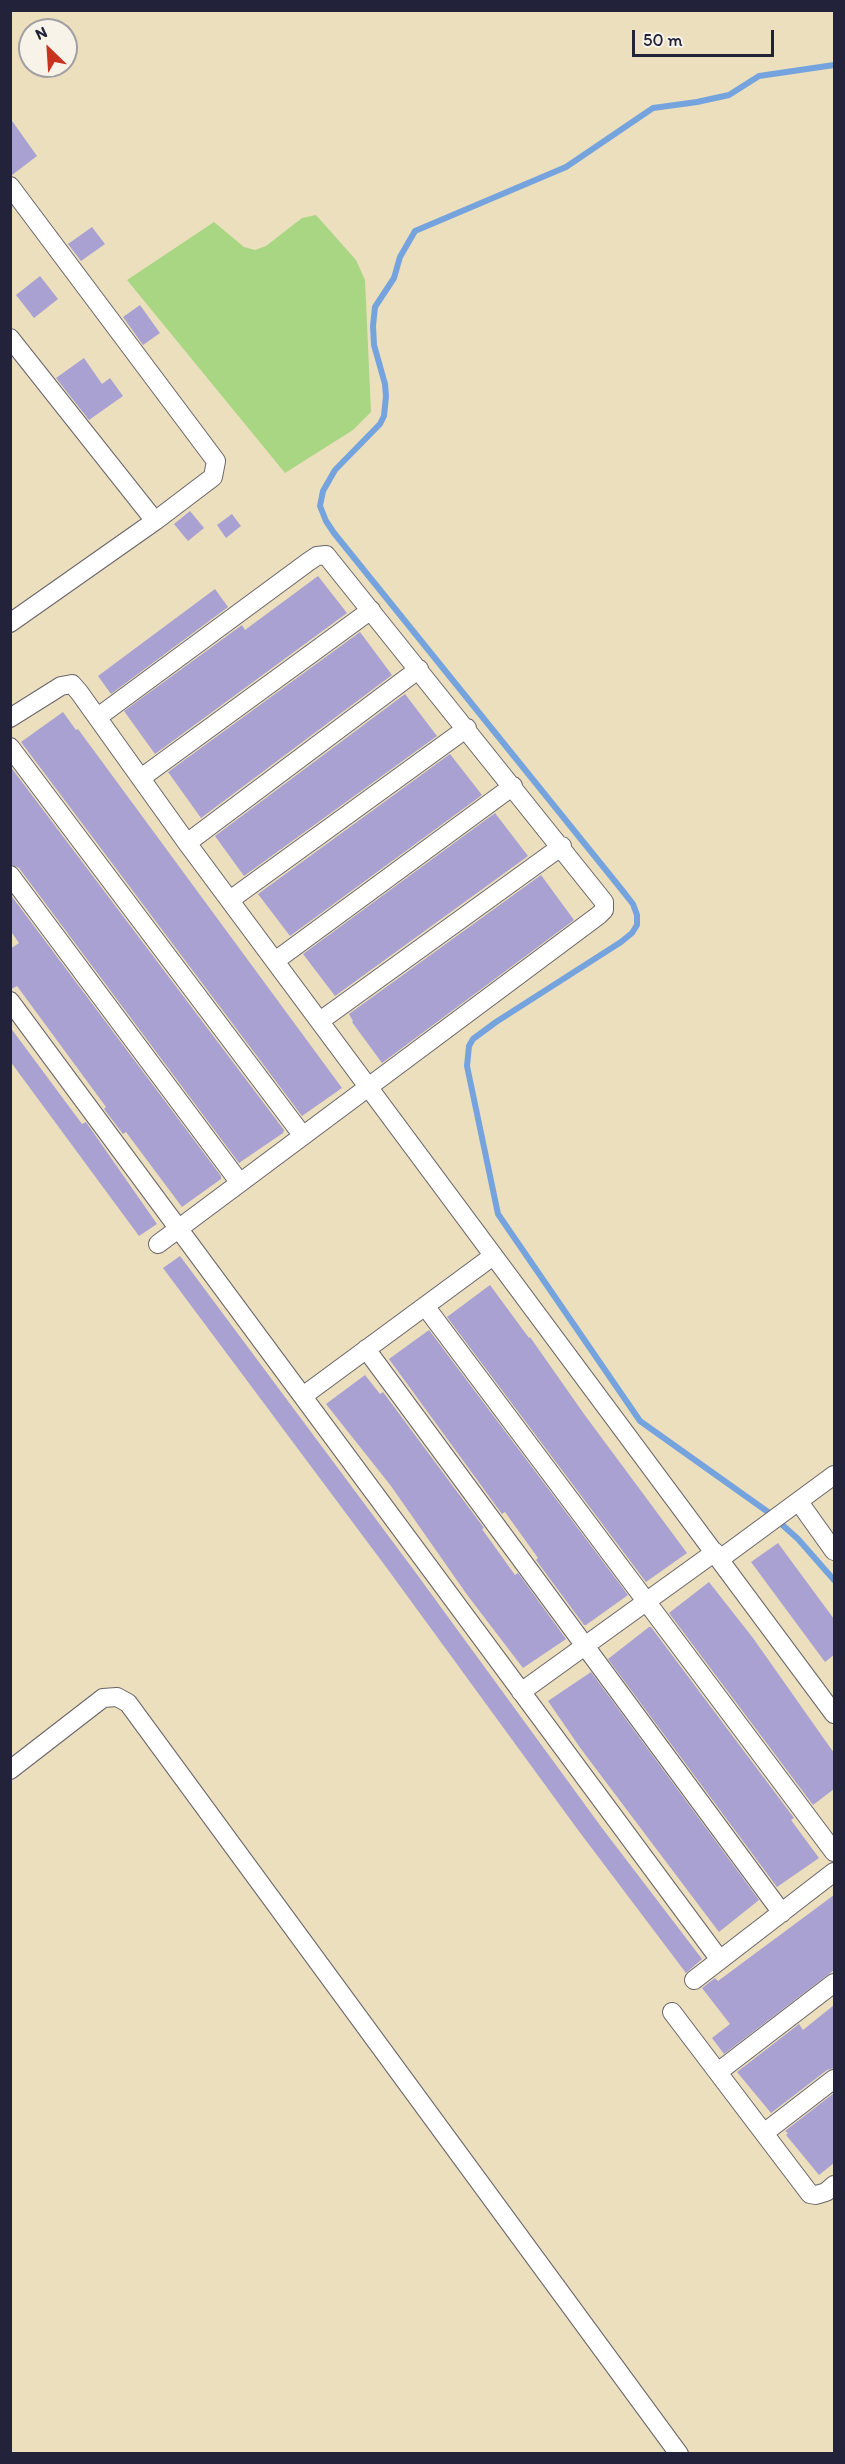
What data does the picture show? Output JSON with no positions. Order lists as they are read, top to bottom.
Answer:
{
  "scale_bar": "50 m",
  "north": "top left"
}
